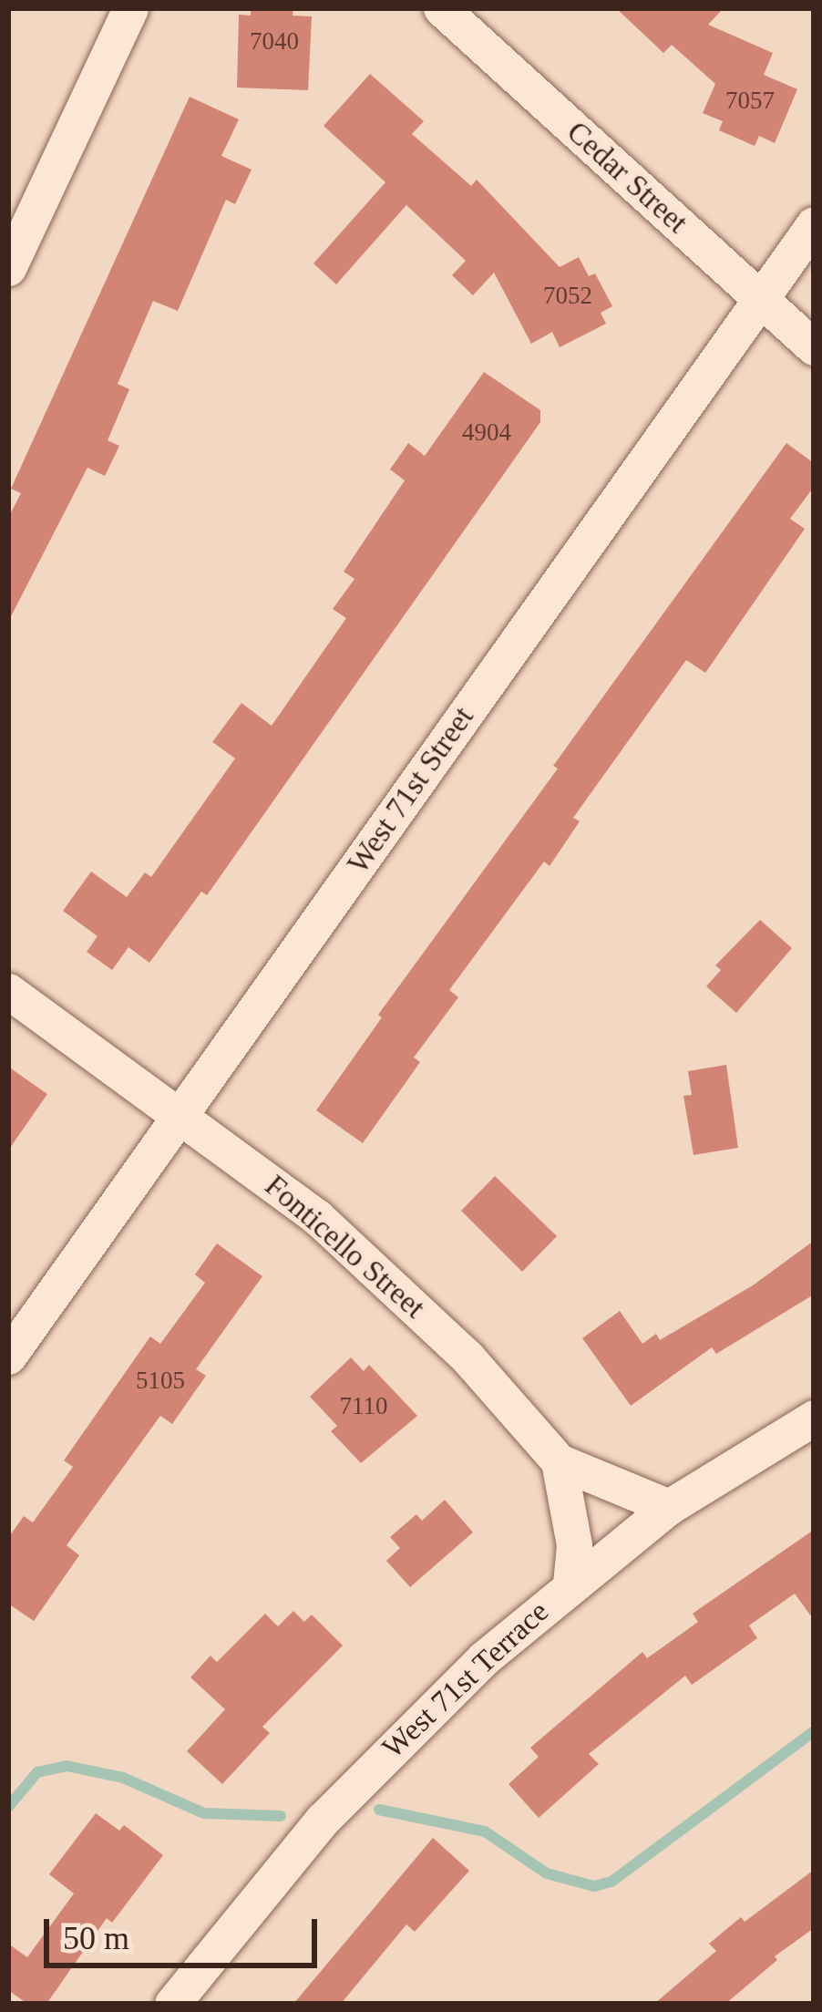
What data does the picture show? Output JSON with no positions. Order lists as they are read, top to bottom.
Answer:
{
  "streets": {
    "street": [
      "Cedar Street",
      "West 71st Street",
      "Fonticello Street",
      "West 71st Terrace"
    ]
  },
  "crossings": [
    ["Cedar Street", "West 71st Street"],
    ["West 71st Street", "Fonticello Street"],
    ["Fonticello Street", "West 71st Terrace"]
  ],
  "house_numbers": [
    "7040",
    "7057",
    "7052",
    "4904",
    "5105",
    "7110"
  ],
  "scale_bar": "50 m"
}
